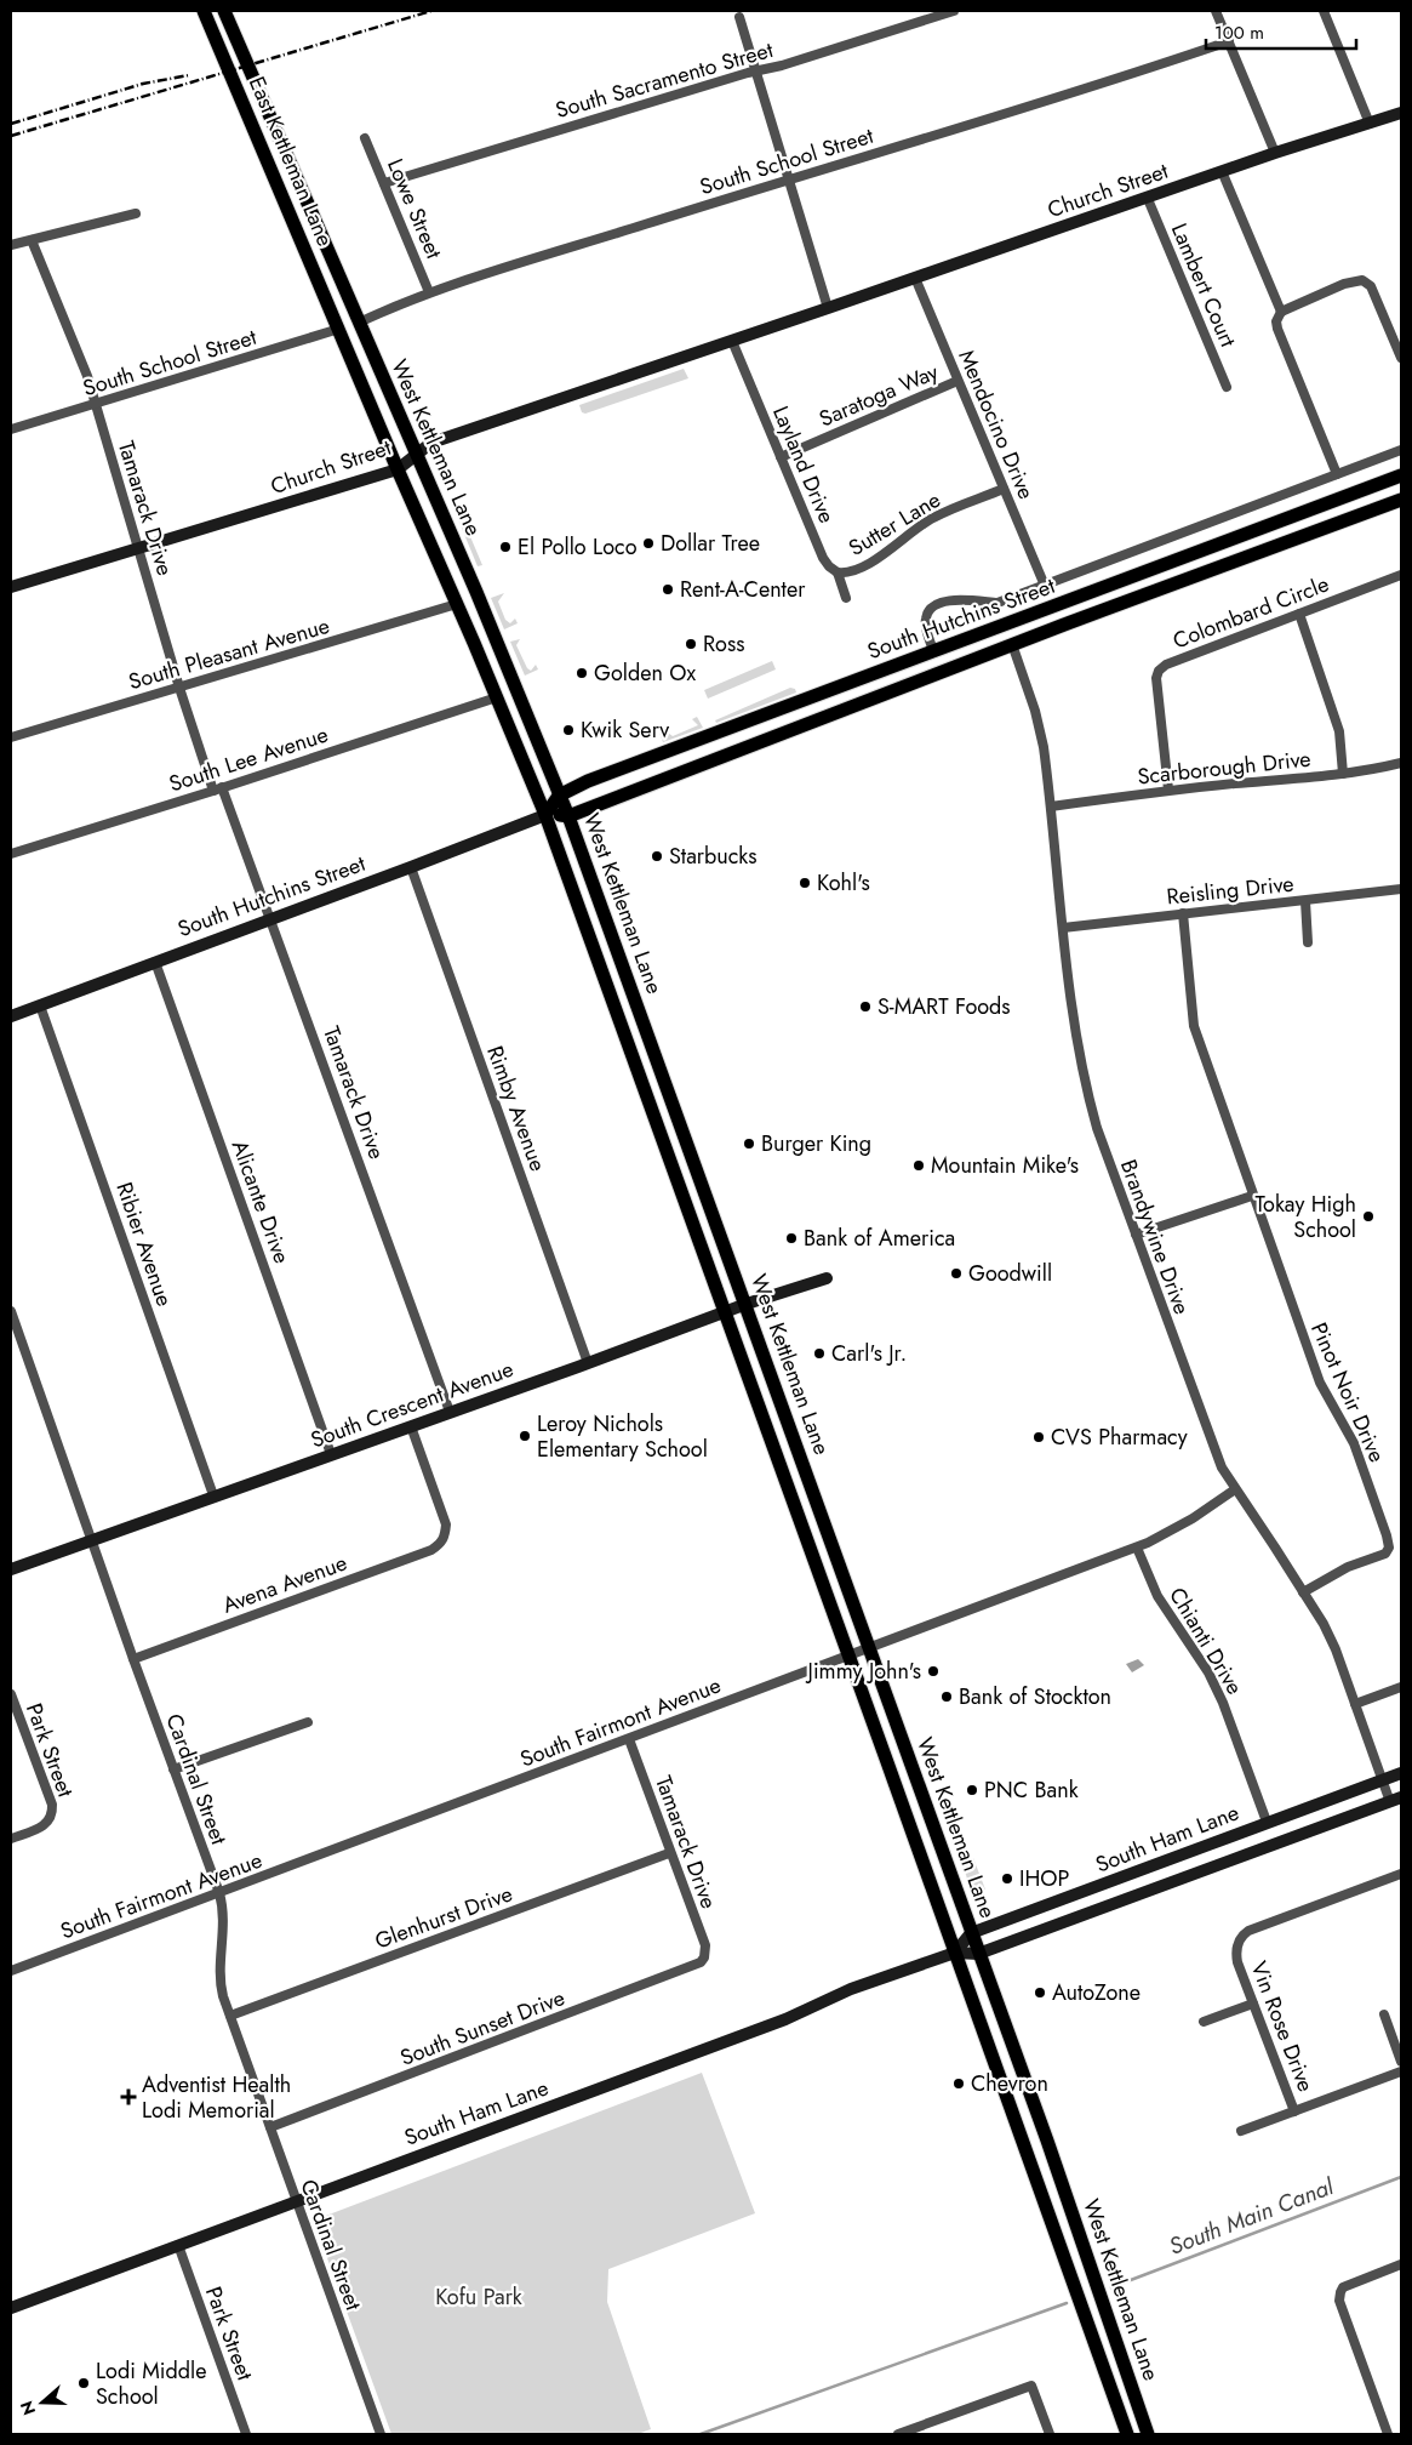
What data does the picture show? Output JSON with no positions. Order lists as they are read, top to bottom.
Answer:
{
  "streets": {
    "main road": [
      "East Kettleman Lane",
      "Church Street",
      "West Kettleman Lane",
      "South Hutchins Street",
      "South Crescent Avenue",
      "South Ham Lane"
    ],
    "street": [
      "South Sacramento Street",
      "South School Street",
      "Lowe Street",
      "Lambert Court",
      "Saratoga Way",
      "Mendocino Drive",
      "Layland Drive",
      "Tamarack Drive",
      "Sutter Lane",
      "Colombard Circle",
      "South Pleasant Avenue",
      "South Lee Avenue",
      "Scarborough Drive",
      "Reisling Drive",
      "Rimby Avenue",
      "Alicante Drive",
      "Brandywine Drive",
      "Ribier Avenue",
      "Pinot Noir Drive",
      "Avena Avenue",
      "Chianti Drive",
      "South Fairmont Avenue",
      "Park Street",
      "Cardinal Street",
      "Glenhurst Drive",
      "Vin Rose Drive",
      "South Sunset Drive"
    ]
  },
  "crossings": [
    ["South Sacramento Street", "Lowe Street"],
    ["East Kettleman Lane", "South School Street"],
    ["East Kettleman Lane", "West Kettleman Lane"],
    ["South School Street", "Lowe Street"],
    ["South School Street", "West Kettleman Lane"],
    ["South School Street", "Tamarack Drive"],
    ["Church Street", "Lambert Court"],
    ["Church Street", "Mendocino Drive"],
    ["Church Street", "West Kettleman Lane"],
    ["Church Street", "Layland Drive"],
    ["Church Street", "Tamarack Drive"],
    ["Saratoga Way", "Mendocino Drive"],
    ["Saratoga Way", "Layland Drive"],
    ["Mendocino Drive", "Sutter Lane"],
    ["West Kettleman Lane", "South Hutchins Street"],
    ["West Kettleman Lane", "South Pleasant Avenue"],
    ["West Kettleman Lane", "South Lee Avenue"],
    ["West Kettleman Lane", "South Crescent Avenue"],
    ["West Kettleman Lane", "South Fairmont Avenue"],
    ["West Kettleman Lane", "South Ham Lane"],
    ["Layland Drive", "Sutter Lane"],
    ["Tamarack Drive", "South Hutchins Street"],
    ["Tamarack Drive", "South Pleasant Avenue"],
    ["Tamarack Drive", "South Lee Avenue"],
    ["Tamarack Drive", "South Crescent Avenue"],
    ["Tamarack Drive", "South Fairmont Avenue"],
    ["Tamarack Drive", "Glenhurst Drive"],
    ["Tamarack Drive", "South Sunset Drive"],
    ["Colombard Circle", "Scarborough Drive"],
    ["South Hutchins Street", "Rimby Avenue"],
    ["South Hutchins Street", "Alicante Drive"],
    ["South Hutchins Street", "Brandywine Drive"],
    ["South Hutchins Street", "Ribier Avenue"],
    ["Scarborough Drive", "Brandywine Drive"],
    ["Reisling Drive", "Brandywine Drive"],
    ["Reisling Drive", "Pinot Noir Drive"],
    ["Rimby Avenue", "South Crescent Avenue"],
    ["Alicante Drive", "South Crescent Avenue"],
    ["Brandywine Drive", "Pinot Noir Drive"],
    ["Brandywine Drive", "South Fairmont Avenue"],
    ["Brandywine Drive", "South Ham Lane"],
    ["Ribier Avenue", "South Crescent Avenue"],
    ["South Crescent Avenue", "Avena Avenue"],
    ["South Crescent Avenue", "Cardinal Street"],
    ["Avena Avenue", "Cardinal Street"],
    ["Chianti Drive", "South Fairmont Avenue"],
    ["Chianti Drive", "South Ham Lane"],
    ["South Fairmont Avenue", "Cardinal Street"],
    ["Park Street", "South Ham Lane"],
    ["Cardinal Street", "South Ham Lane"],
    ["Cardinal Street", "Glenhurst Drive"],
    ["Cardinal Street", "South Sunset Drive"]
  ],
  "water": ["South Main Canal"],
  "parks": ["Kofu Park"],
  "places": {
    "other": [
      "Dollar Tree",
      "El Pollo Loco",
      "Rent-A-Center",
      "Ross",
      "Golden Ox",
      "Kwik Serv",
      "Starbucks",
      "Kohl's",
      "S-MART Foods",
      "Burger King",
      "Mountain Mike's",
      "Tokay High School",
      "Bank of America",
      "Goodwill",
      "Carl's Jr.",
      "Leroy Nichols Elementary School",
      "CVS Pharmacy",
      "Jimmy John's",
      "Bank of Stockton",
      "PNC Bank",
      "IHOP",
      "AutoZone",
      "Chevron",
      "Lodi Middle School"
    ],
    "health": ["Adventist Health Lodi Memorial"]
  },
  "scale_bar": "100 m",
  "north": "left"
}
